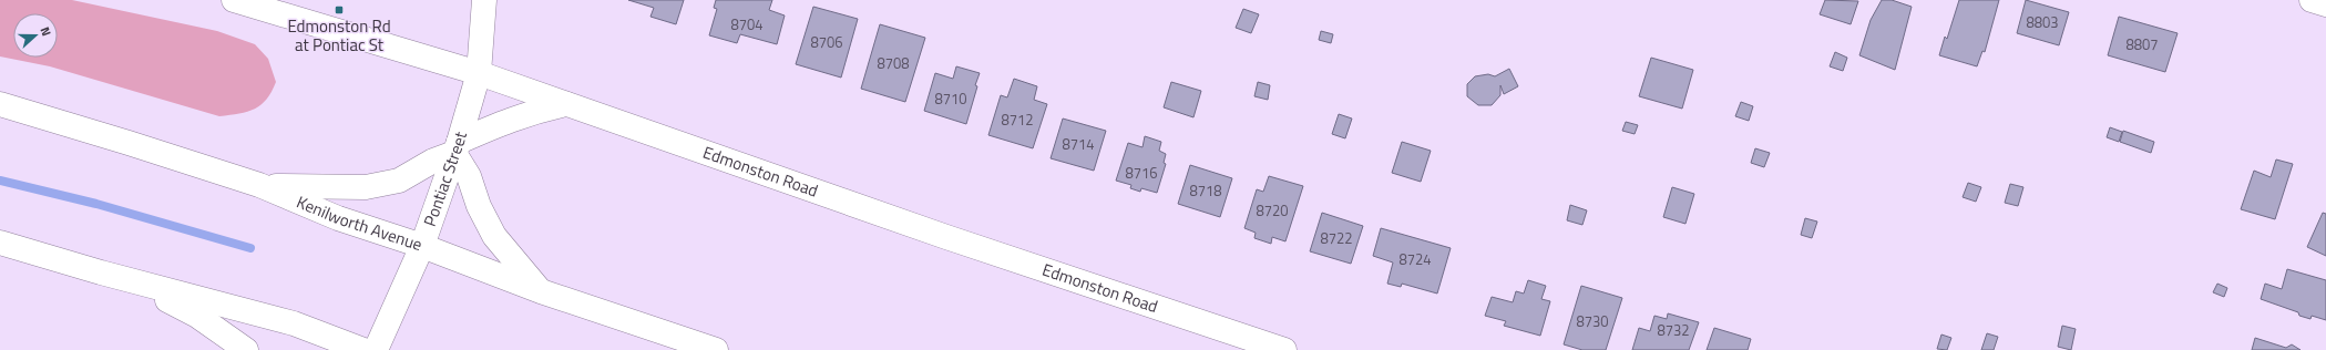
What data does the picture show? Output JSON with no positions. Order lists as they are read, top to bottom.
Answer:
{
  "streets": {
    "main road": ["Edmonston Road", "Pontiac Street", "Kenilworth Avenue"]
  },
  "crossings": [
    ["Edmonston Road", "Pontiac Street"],
    ["Pontiac Street", "Kenilworth Avenue"]
  ],
  "places": {
    "transit": ["Edmonston Rd at Pontiac St"]
  },
  "house_numbers": [
    "8803",
    "8704",
    "8706",
    "8807",
    "8708",
    "8710",
    "8712",
    "8714",
    "8716",
    "8718",
    "8720",
    "8722",
    "8724",
    "8730",
    "8732"
  ],
  "north": "right"
}
